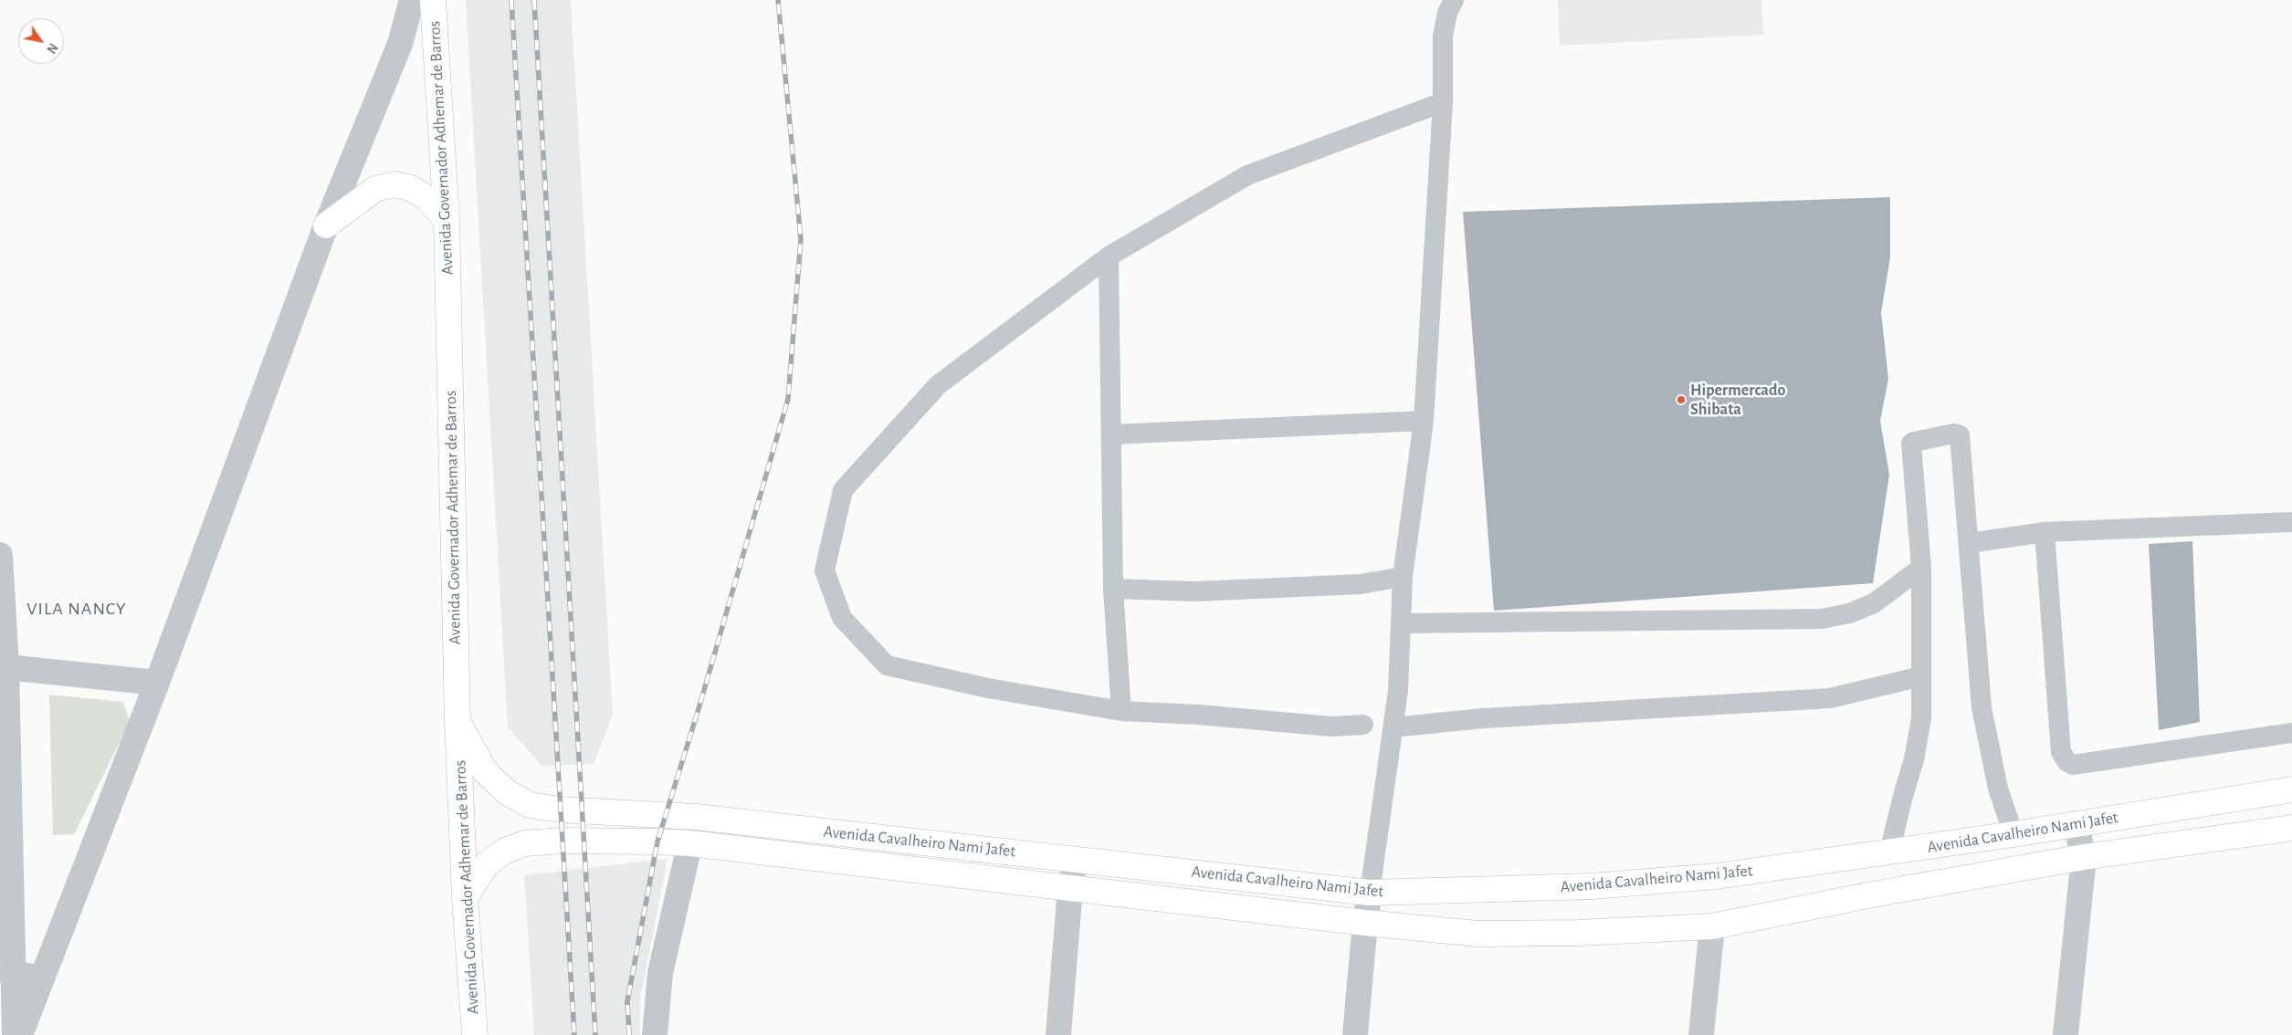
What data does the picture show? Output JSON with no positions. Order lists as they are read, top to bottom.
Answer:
{
  "streets": {
    "main road": ["Avenida Governador Adhemar de Barros", "Avenida Cavalheiro Nami Jafet"]
  },
  "crossings": [
    ["Avenida Governador Adhemar de Barros", "Avenida Cavalheiro Nami Jafet"]
  ],
  "districts": ["VILA NANCY"],
  "places": ["Hipermercado Shibata"],
  "north": "bottom right"
}
